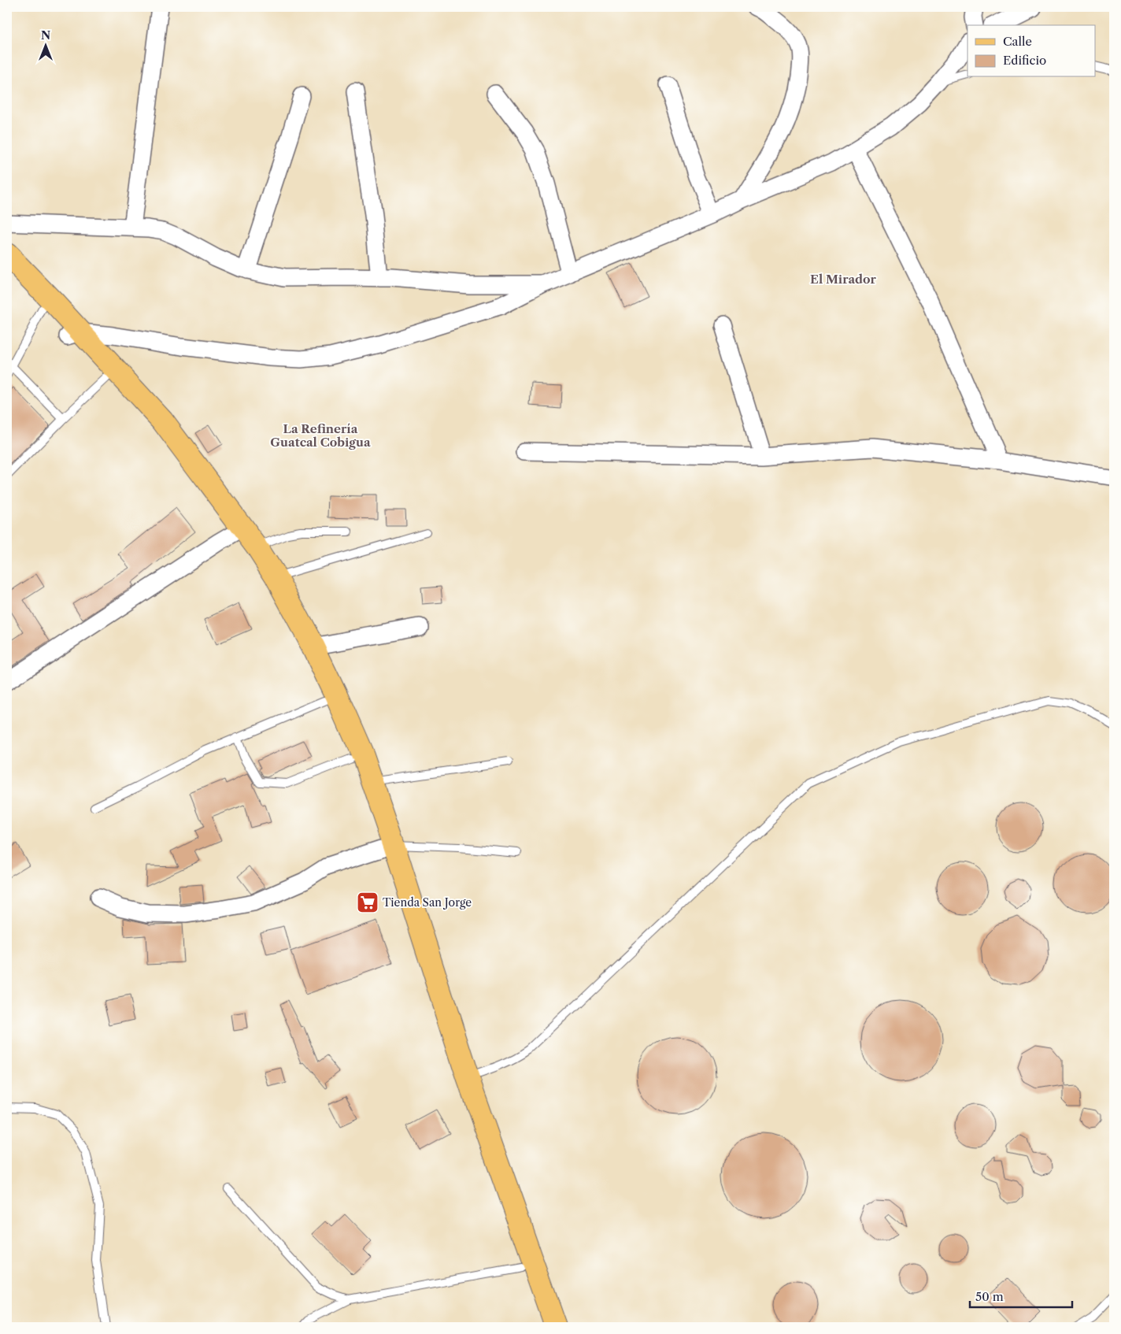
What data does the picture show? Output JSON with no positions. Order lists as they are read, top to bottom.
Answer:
{
  "districts": ["El Mirador", "La Refinería Guatcal Cobigua"],
  "places": {
    "supermarket": ["Tienda San Jorge"]
  },
  "legend": ["Calle", "Edificio"],
  "scale_bar": "50 m",
  "north": "top"
}
